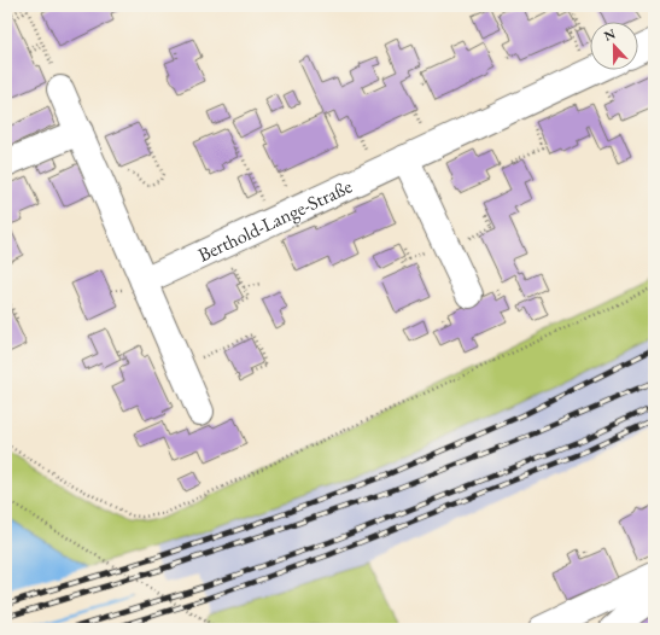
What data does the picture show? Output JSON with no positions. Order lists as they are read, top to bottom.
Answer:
{
  "streets": {
    "street": ["Berthold-Lange-Straße"]
  },
  "north": "top"
}
